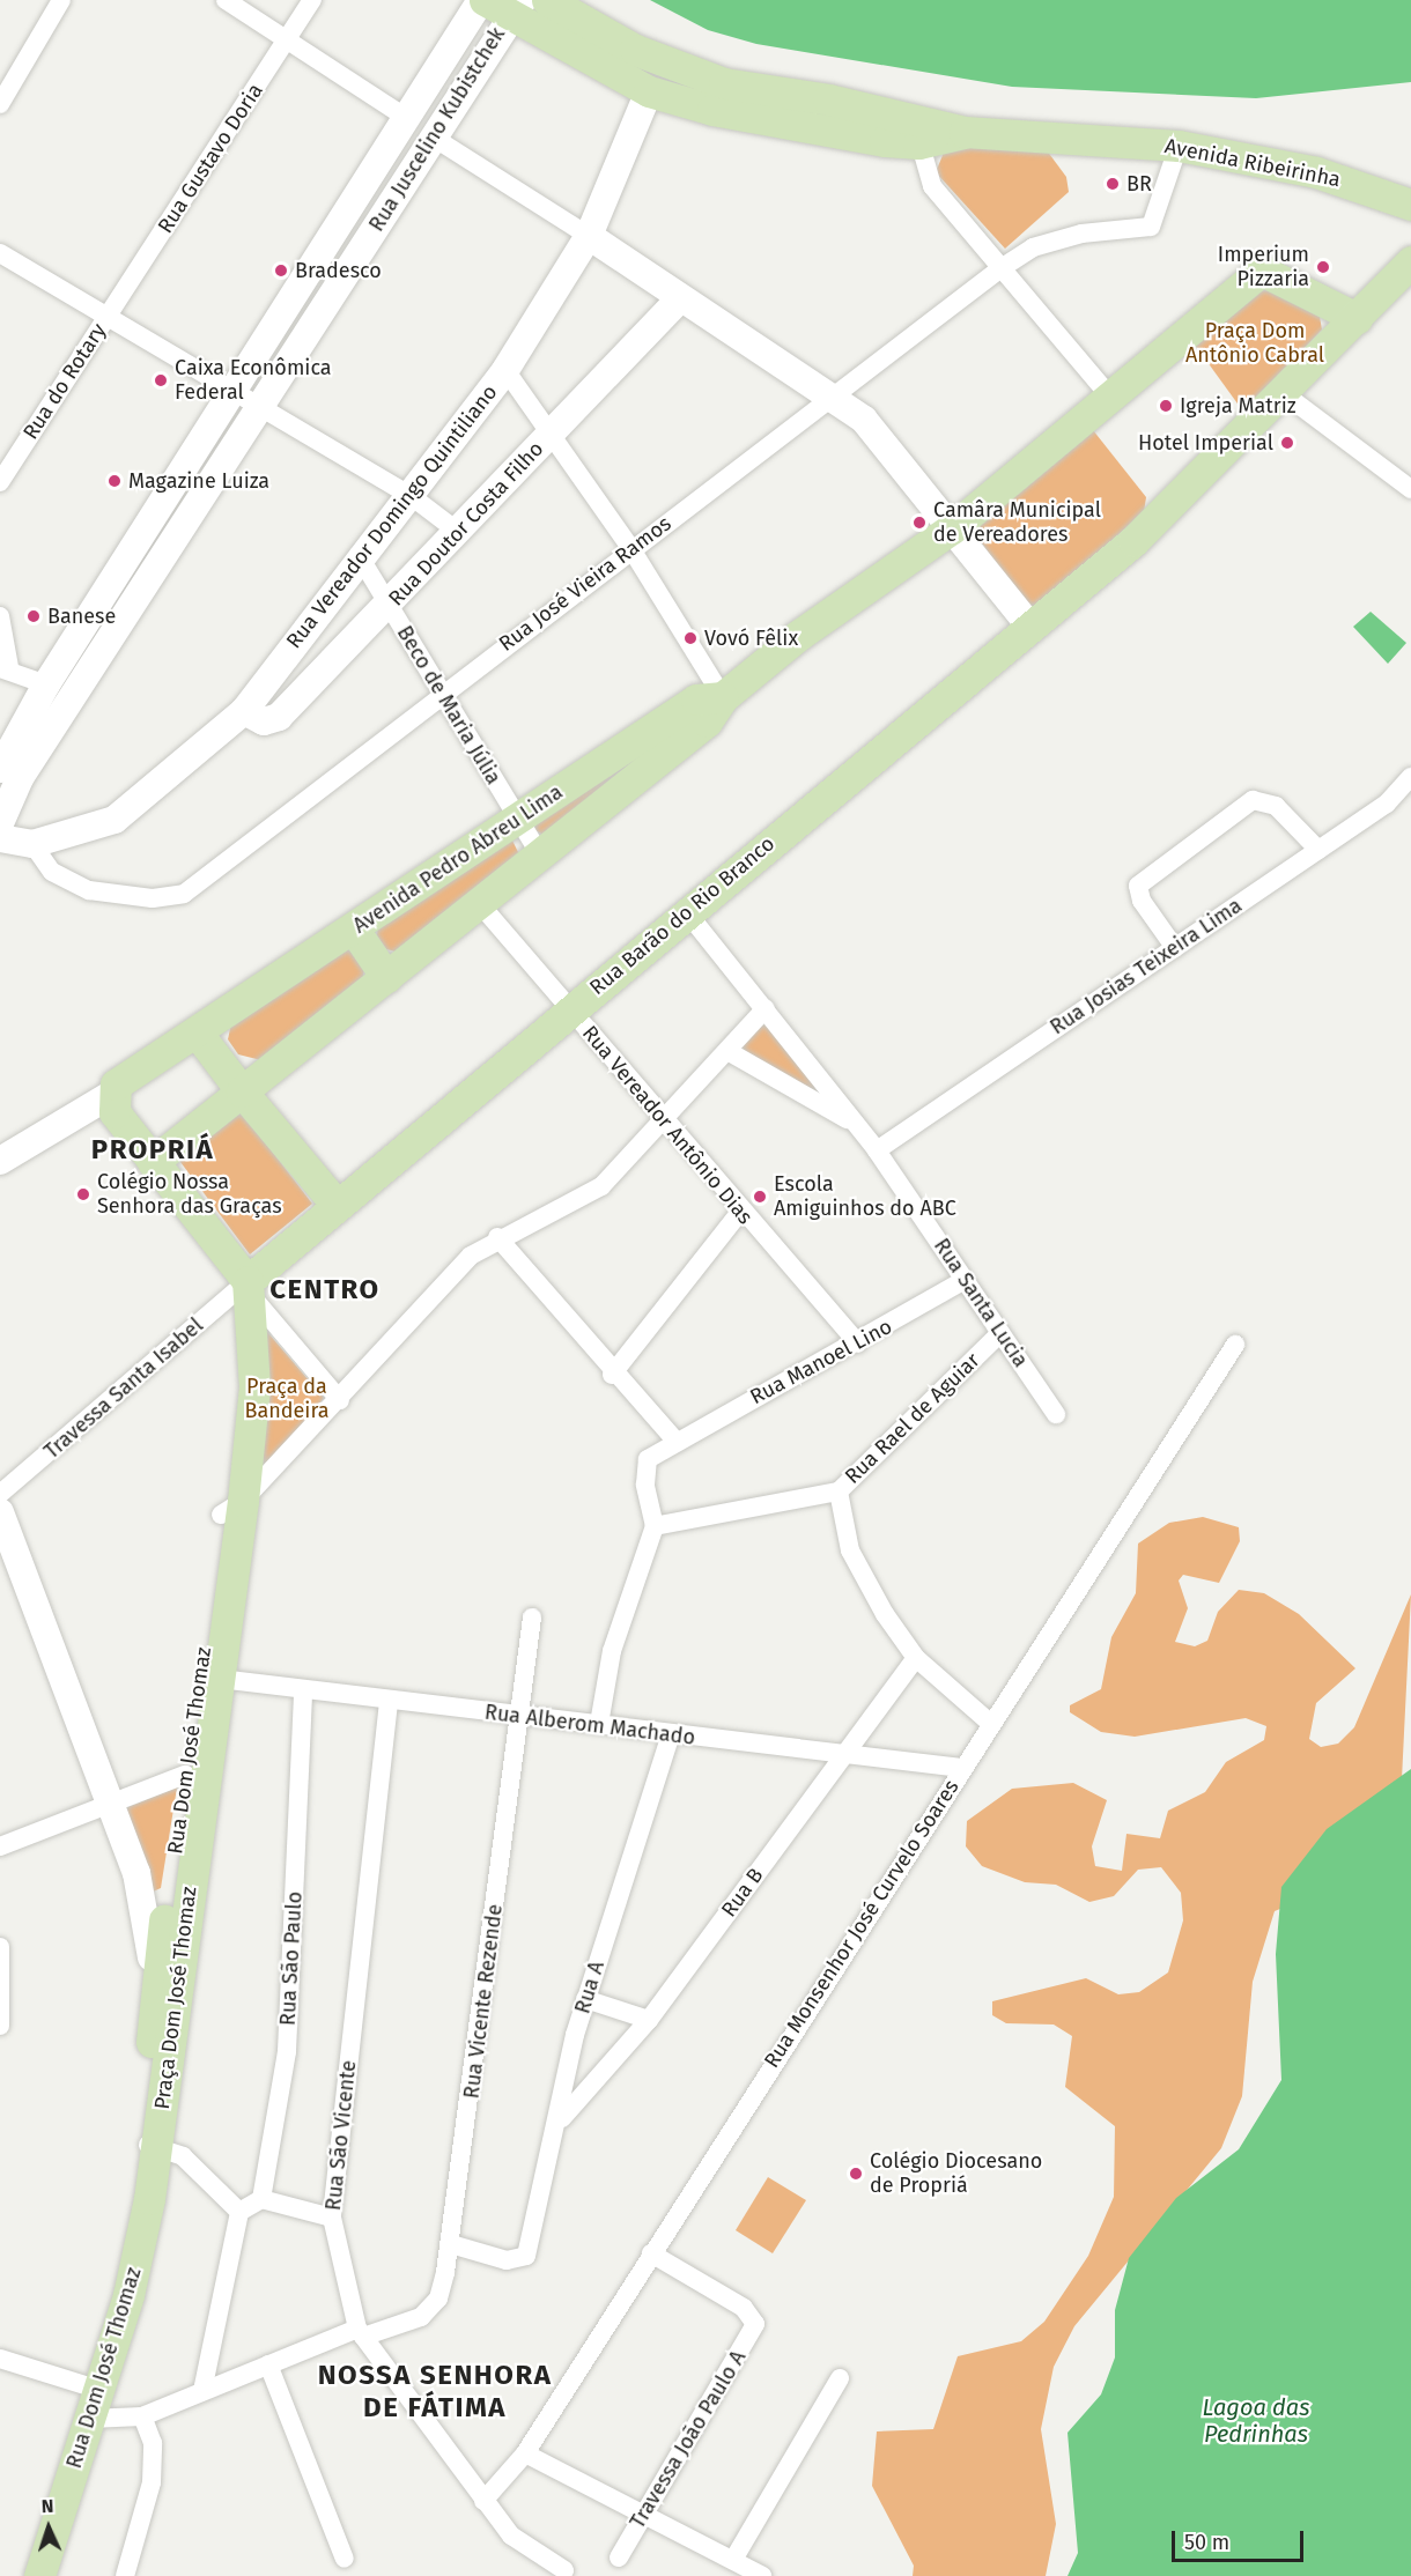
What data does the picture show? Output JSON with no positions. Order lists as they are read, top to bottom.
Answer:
{
  "streets": {
    "main road": [
      "Avenida Ribeirinha",
      "Avenida Pedro Abreu Lima",
      "Rua Barão do Rio Branco",
      "Rua Dom José Thomaz",
      "Praça Dom José Thomaz"
    ],
    "street": [
      "Rua Juscelino Kubistchek",
      "Rua Gustavo Doria",
      "Rua do Rotary",
      "Rua Vereador Domingo Quintiliano",
      "Rua Doutor Costa Filho",
      "Rua José Vieira Ramos",
      "Beco de Maria Júlia",
      "Rua Josias Teixeira Lima",
      "Rua Vereador Antônio Dias",
      "Rua Santa Lucia",
      "Rua Manoel Lino",
      "Travessa Santa Isabel",
      "Rua Rael de Aguiar",
      "Rua Alberom Machado",
      "Rua B",
      "Rua Monsenhor José Curvelo Soares",
      "Rua São Paulo",
      "Rua A",
      "Rua Vicente Rezende",
      "Rua São Vicente",
      "Travessa João Paulo A"
    ]
  },
  "crossings": [
    ["Rua Gustavo Doria", "Rua do Rotary"],
    ["Avenida Ribeirinha", "Rua José Vieira Ramos"],
    ["Rua Vereador Domingo Quintiliano", "Rua Doutor Costa Filho"],
    ["Rua Vereador Domingo Quintiliano", "Rua José Vieira Ramos"],
    ["Rua Vereador Domingo Quintiliano", "Beco de Maria Júlia"],
    ["Rua Doutor Costa Filho", "Beco de Maria Júlia"],
    ["Rua José Vieira Ramos", "Beco de Maria Júlia"],
    ["Beco de Maria Júlia", "Avenida Pedro Abreu Lima"],
    ["Avenida Pedro Abreu Lima", "Rua Vereador Antônio Dias"],
    ["Rua Barão do Rio Branco", "Rua Vereador Antônio Dias"],
    ["Rua Barão do Rio Branco", "Rua Santa Lucia"],
    ["Rua Barão do Rio Branco", "Travessa Santa Isabel"],
    ["Rua Josias Teixeira Lima", "Rua Santa Lucia"],
    ["Rua Vereador Antônio Dias", "Rua Manoel Lino"],
    ["Rua Santa Lucia", "Rua Manoel Lino"],
    ["Rua Santa Lucia", "Rua Rael de Aguiar"],
    ["Rua Manoel Lino", "Rua Rael de Aguiar"],
    ["Rua Alberom Machado", "Rua Dom José Thomaz"],
    ["Rua Alberom Machado", "Rua B"],
    ["Rua Alberom Machado", "Rua Monsenhor José Curvelo Soares"],
    ["Rua Alberom Machado", "Rua São Paulo"],
    ["Rua Alberom Machado", "Rua A"],
    ["Rua Alberom Machado", "Rua Vicente Rezende"],
    ["Rua Alberom Machado", "Rua São Vicente"],
    ["Rua Dom José Thomaz", "Praça Dom José Thomaz"],
    ["Rua B", "Rua A"],
    ["Rua Monsenhor José Curvelo Soares", "Rua São Vicente"],
    ["Rua Monsenhor José Curvelo Soares", "Travessa João Paulo A"],
    ["Rua A", "Rua Vicente Rezende"],
    ["Rua Vicente Rezende", "Rua São Vicente"]
  ],
  "districts": ["PROPRIÁ", "CENTRO", "NOSSA SENHORA DE FÁTIMA"],
  "water": ["Lagoa das Pedrinhas"],
  "parks": ["Praça Dom Antônio Cabral", "Praça da Bandeira"],
  "places": [
    "BR",
    "Imperium Pizzaria",
    "Bradesco",
    "Caixa Econômica Federal",
    "Igreja Matriz",
    "Hotel Imperial",
    "Magazine Luiza",
    "Camâra Municipal de Vereadores",
    "Banese",
    "Vovó Fêlix",
    "Colégio Nossa Senhora das Graças",
    "Escola Amiguinhos do ABC",
    "Colégio Diocesano de Propriá"
  ],
  "scale_bar": "50 m",
  "north": "top"
}
